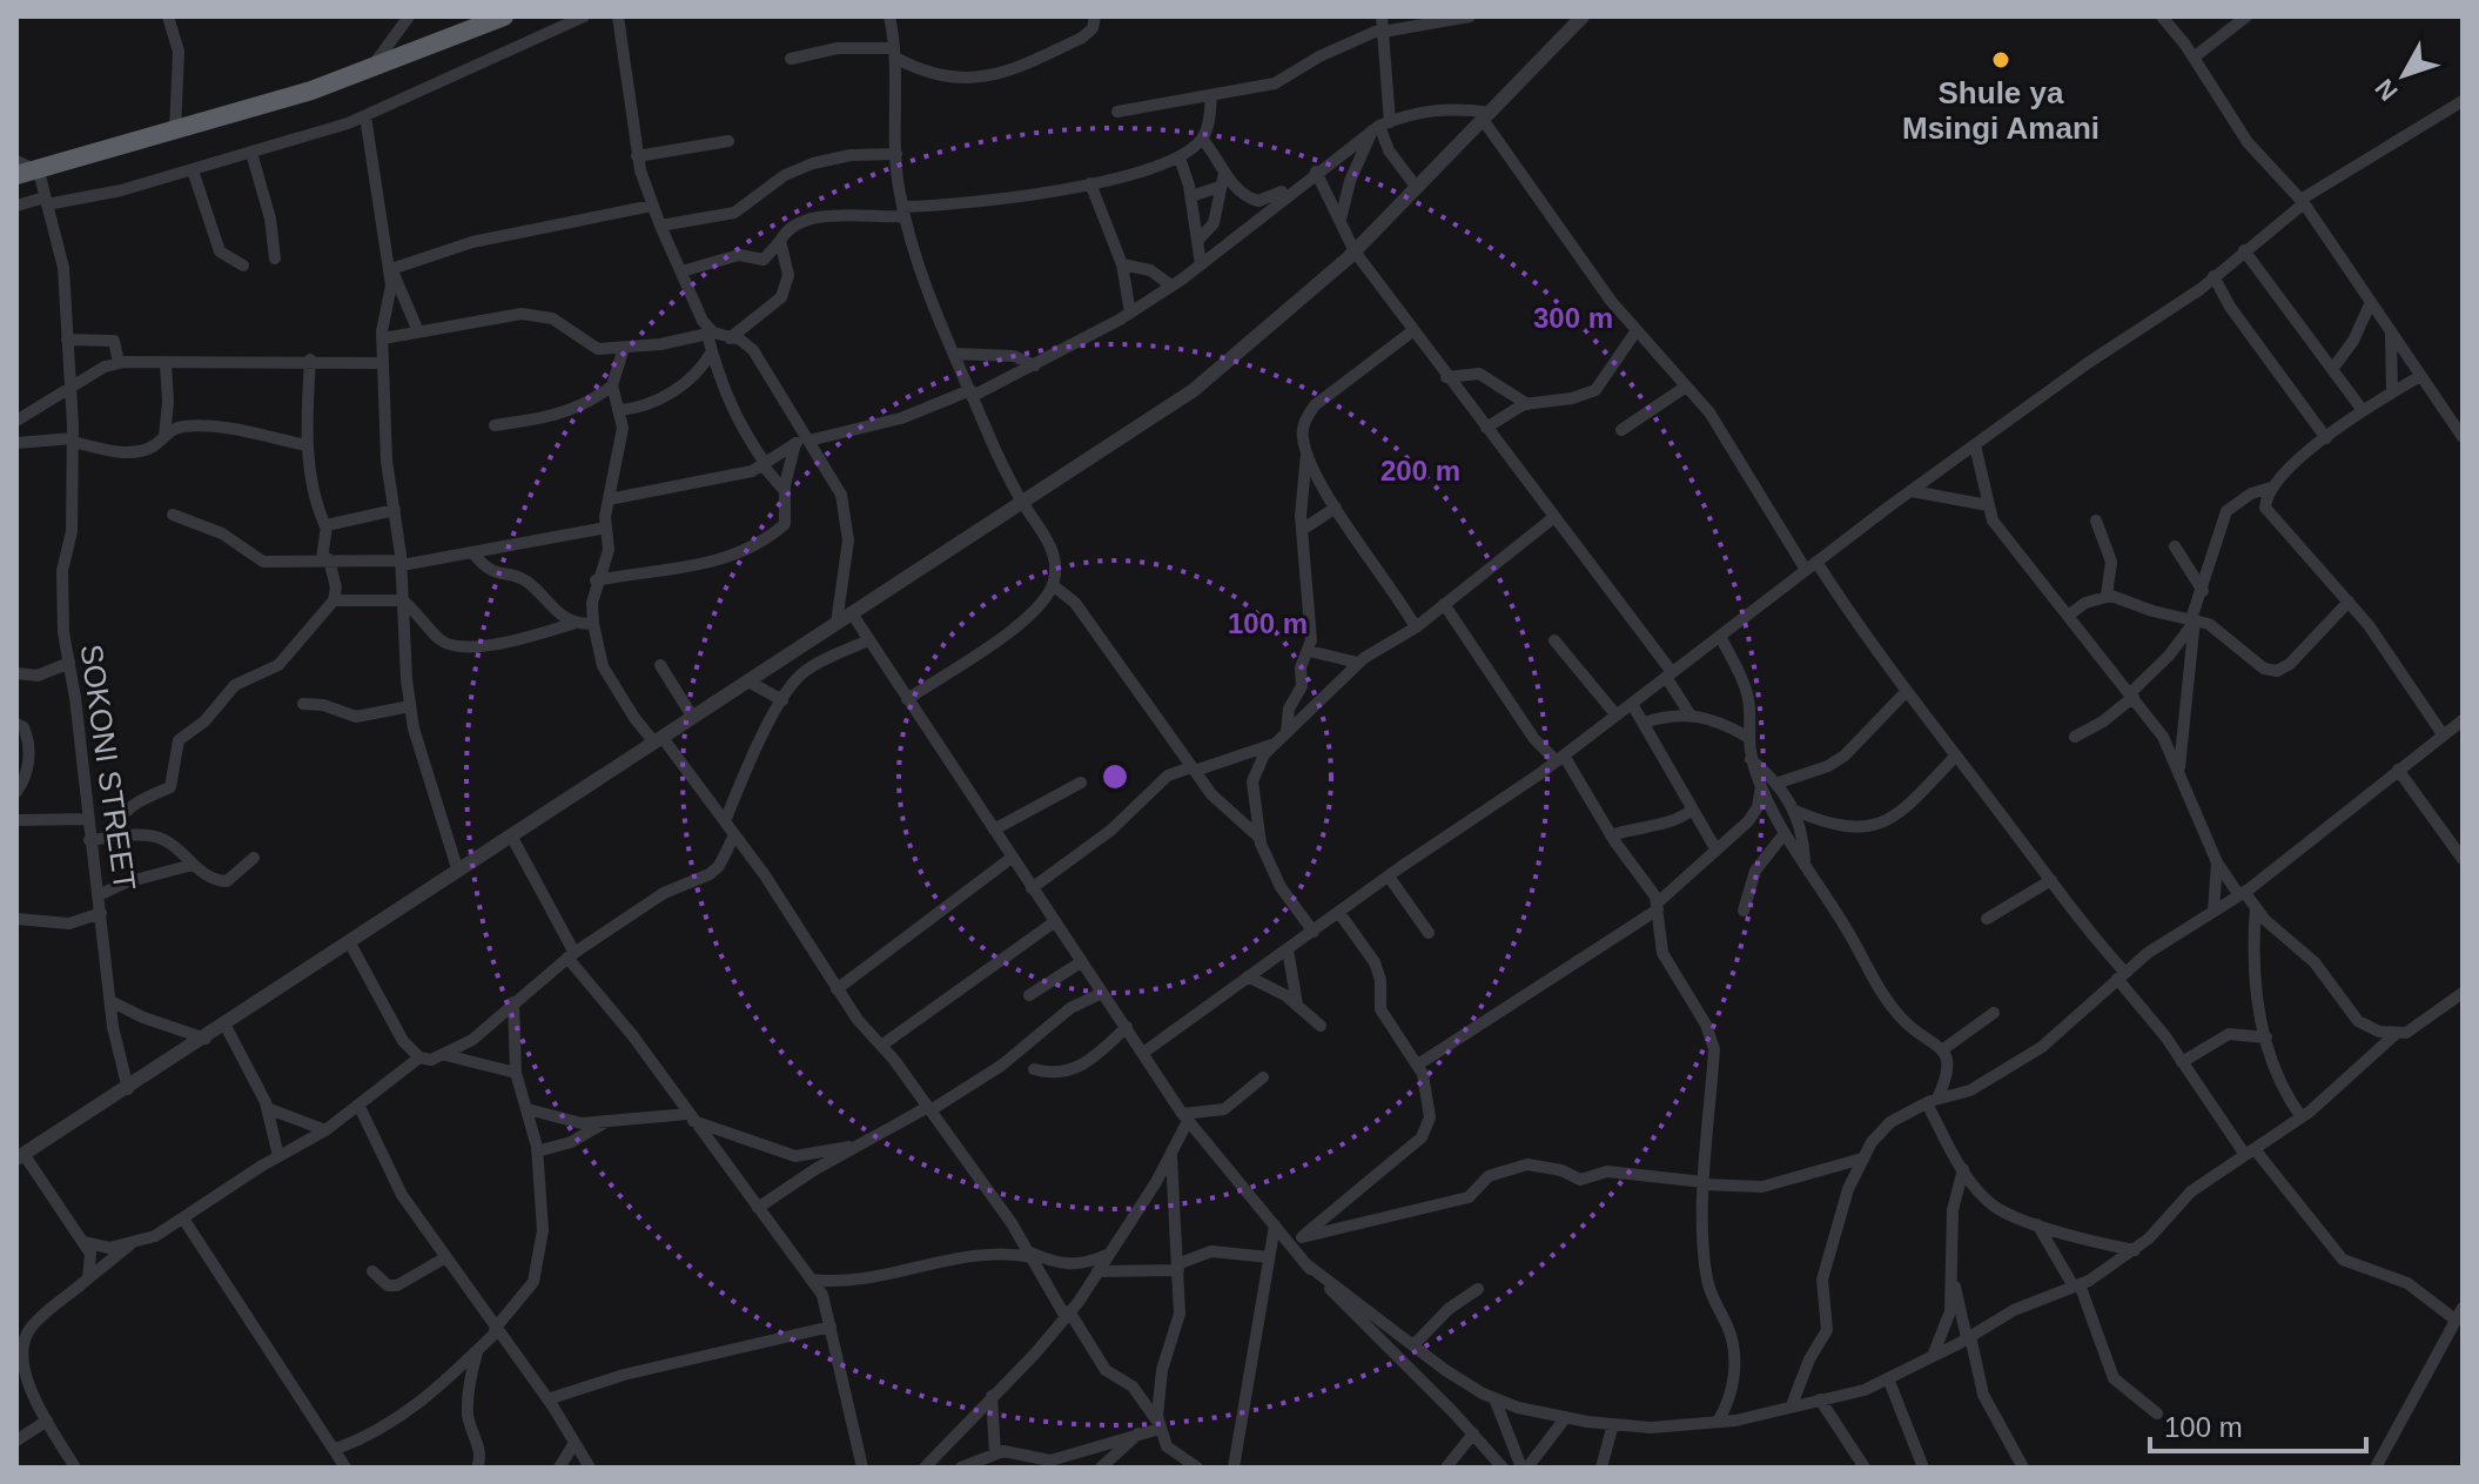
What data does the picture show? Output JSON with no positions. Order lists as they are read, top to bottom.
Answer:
{
  "streets": {
    "street": ["SOKONI STREET"]
  },
  "places": ["Shule ya Msingi Amani"],
  "scale_bar": "100 m",
  "north": "bottom left",
  "rings": ["300 m", "200 m", "100 m"]
}
